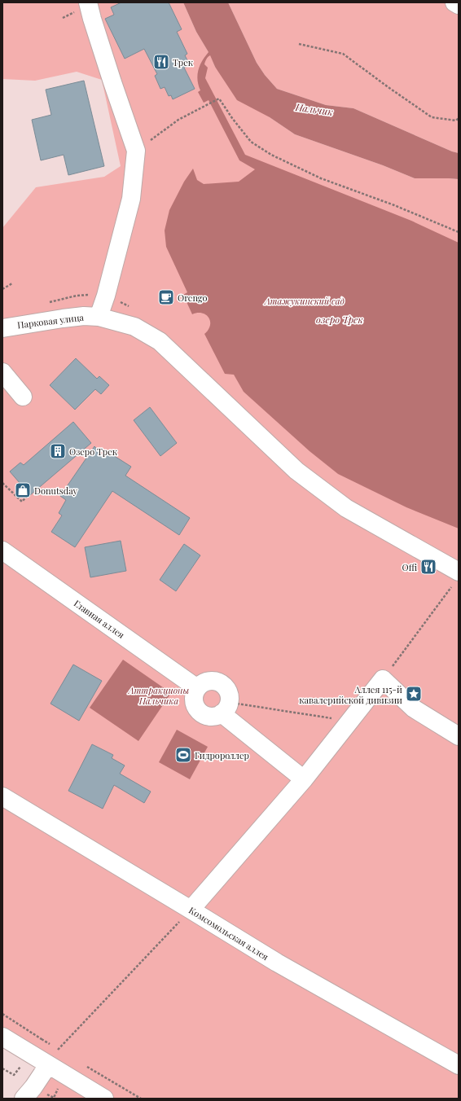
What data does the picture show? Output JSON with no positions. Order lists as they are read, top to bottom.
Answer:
{
  "streets": {
    "street": ["Парковая улица", "Главная аллея", "Комсомольская аллея"]
  },
  "water": ["Нальчик", "озеро Трек"],
  "parks": ["Атажукинский сад", "Аттракционы Нальчика"],
  "places": {
    "restaurant": ["Трек", "Offi"],
    "cafe": ["Orengo"],
    "building": ["Озеро Трек"],
    "shop": ["Donutsday"],
    "place": ["Аллея 115-й кавалерийской дивизии"],
    "sports": ["Гидророллер"]
  }
}
